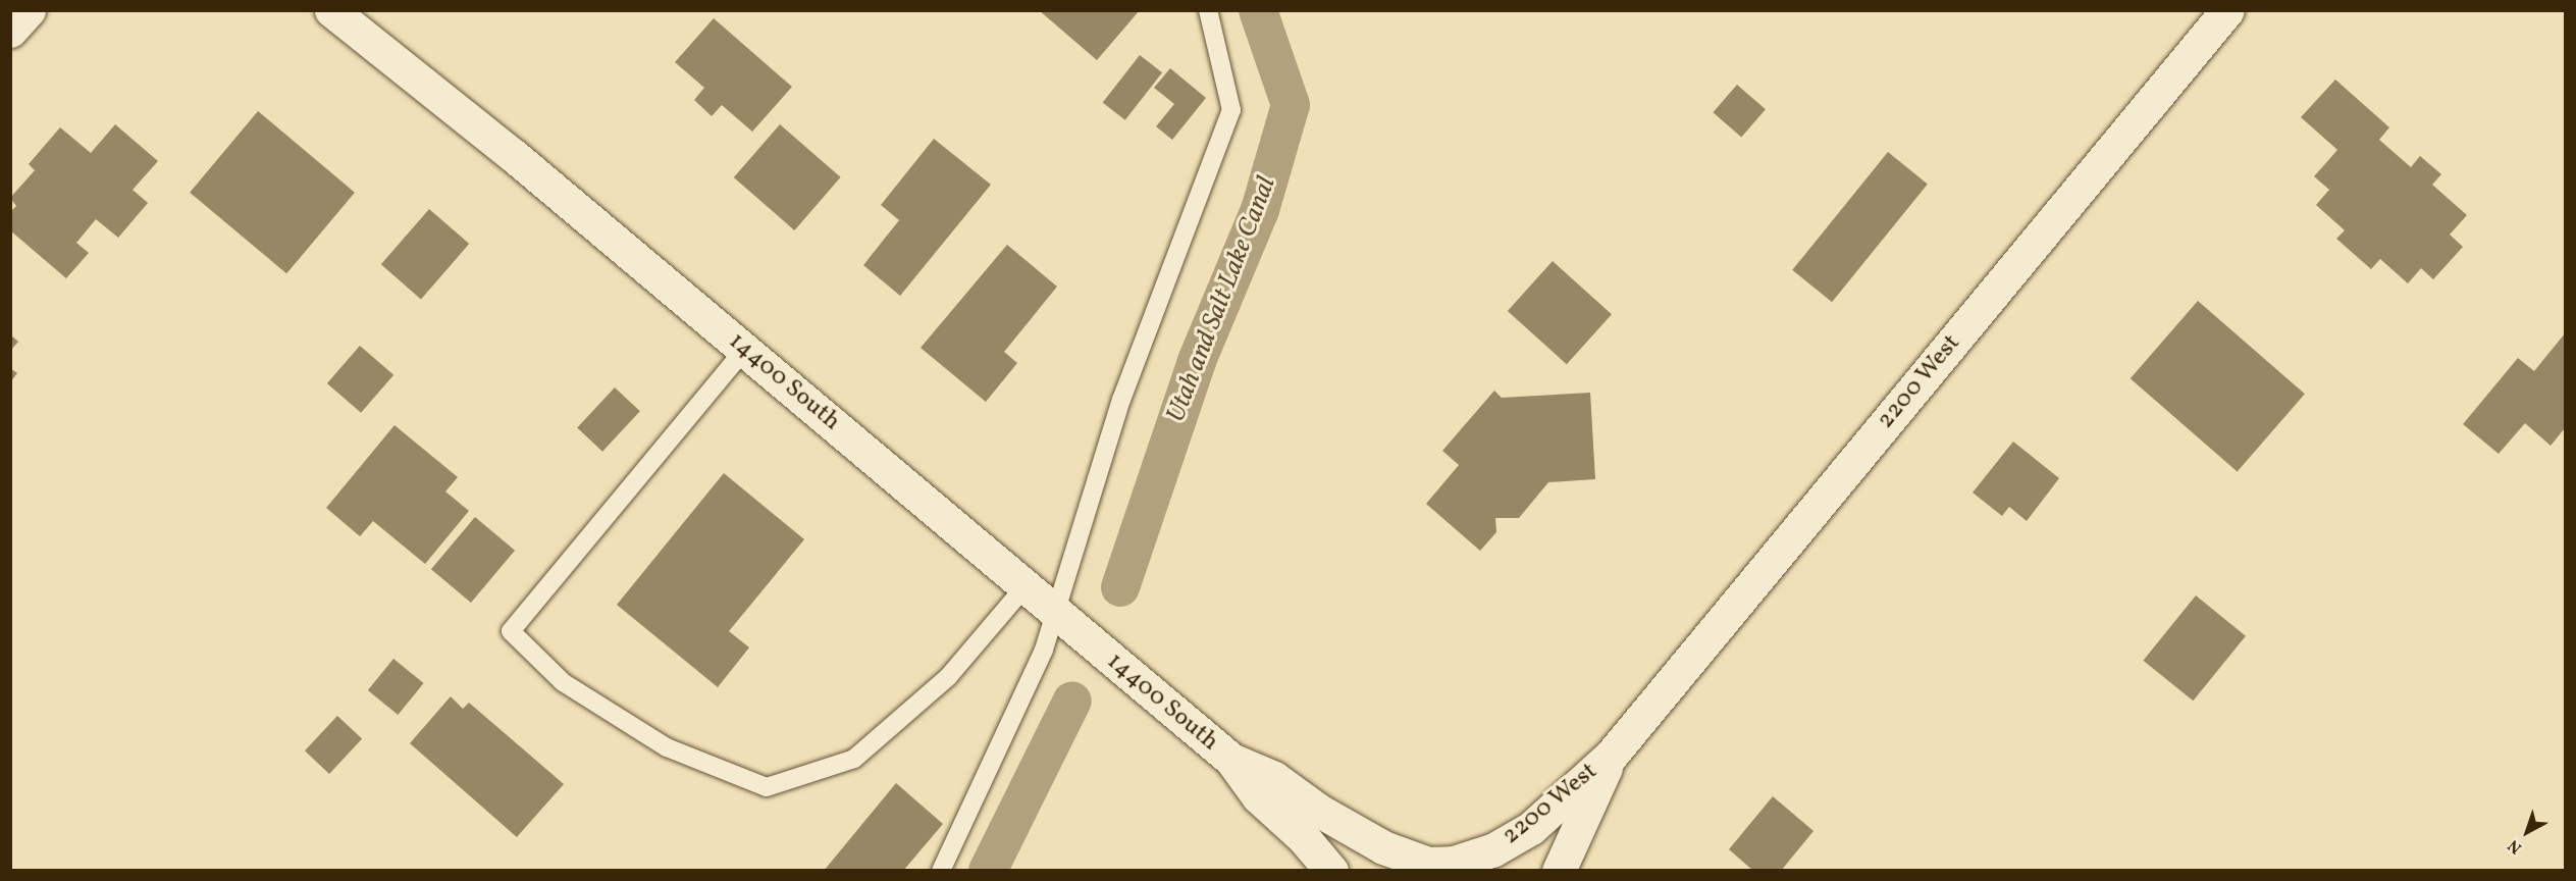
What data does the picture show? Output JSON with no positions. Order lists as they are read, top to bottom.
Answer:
{
  "streets": {
    "main road": ["14400 South", "2200 West"]
  },
  "crossings": [
    ["14400 South", "2200 West"]
  ],
  "water": ["Utah and Salt Lake Canal"],
  "north": "bottom left"
}
